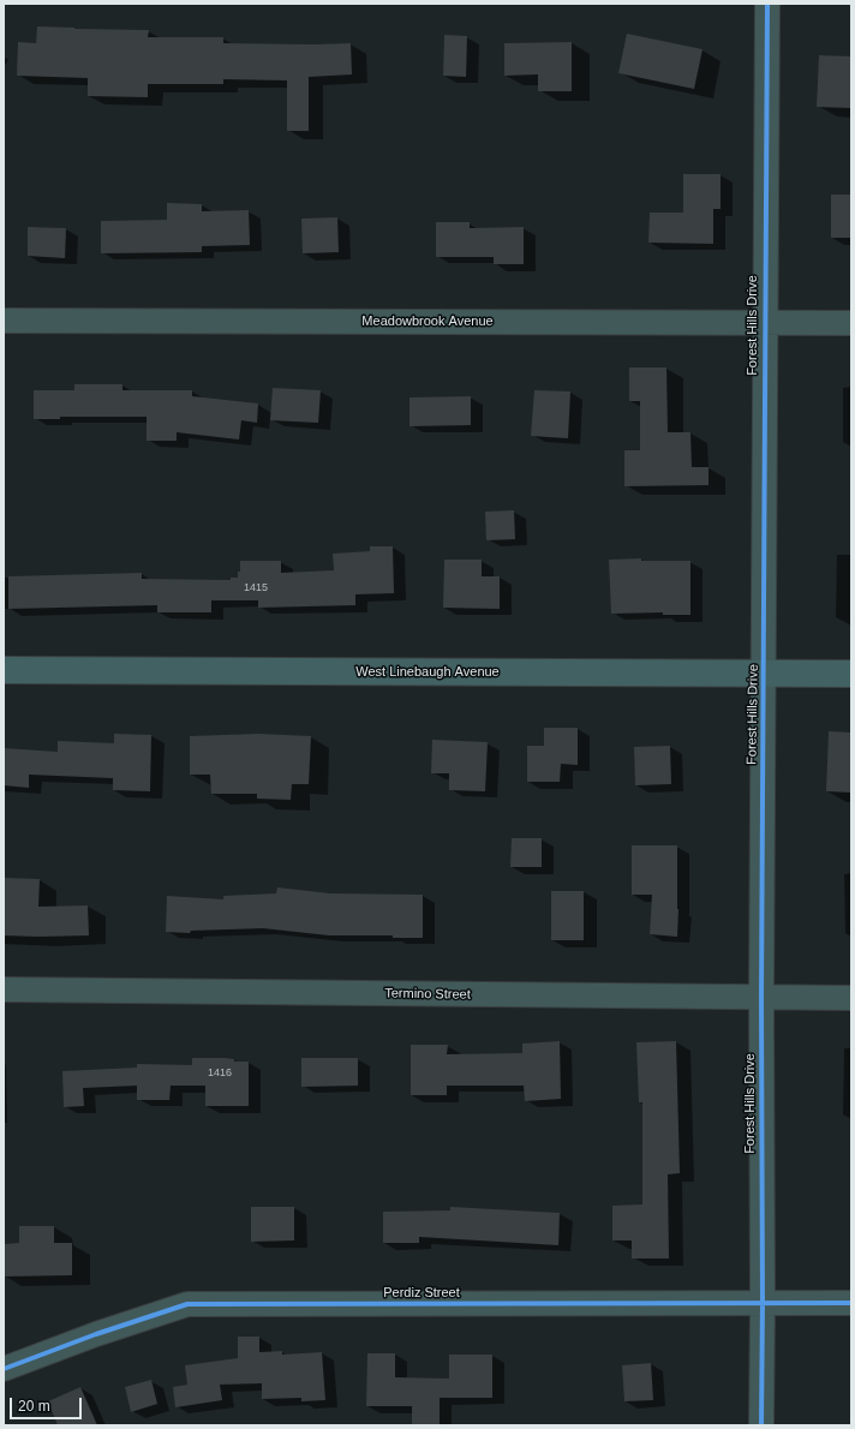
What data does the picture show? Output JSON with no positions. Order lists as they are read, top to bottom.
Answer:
{
  "streets": {
    "street": [
      "Meadowbrook Avenue",
      "Forest Hills Drive",
      "West Linebaugh Avenue",
      "Termino Street",
      "Perdiz Street"
    ]
  },
  "crossings": [
    ["Meadowbrook Avenue", "Forest Hills Drive"],
    ["Forest Hills Drive", "West Linebaugh Avenue"],
    ["Forest Hills Drive", "Termino Street"],
    ["Forest Hills Drive", "Perdiz Street"]
  ],
  "house_numbers": ["1415", "1416"],
  "scale_bar": "20 m"
}
